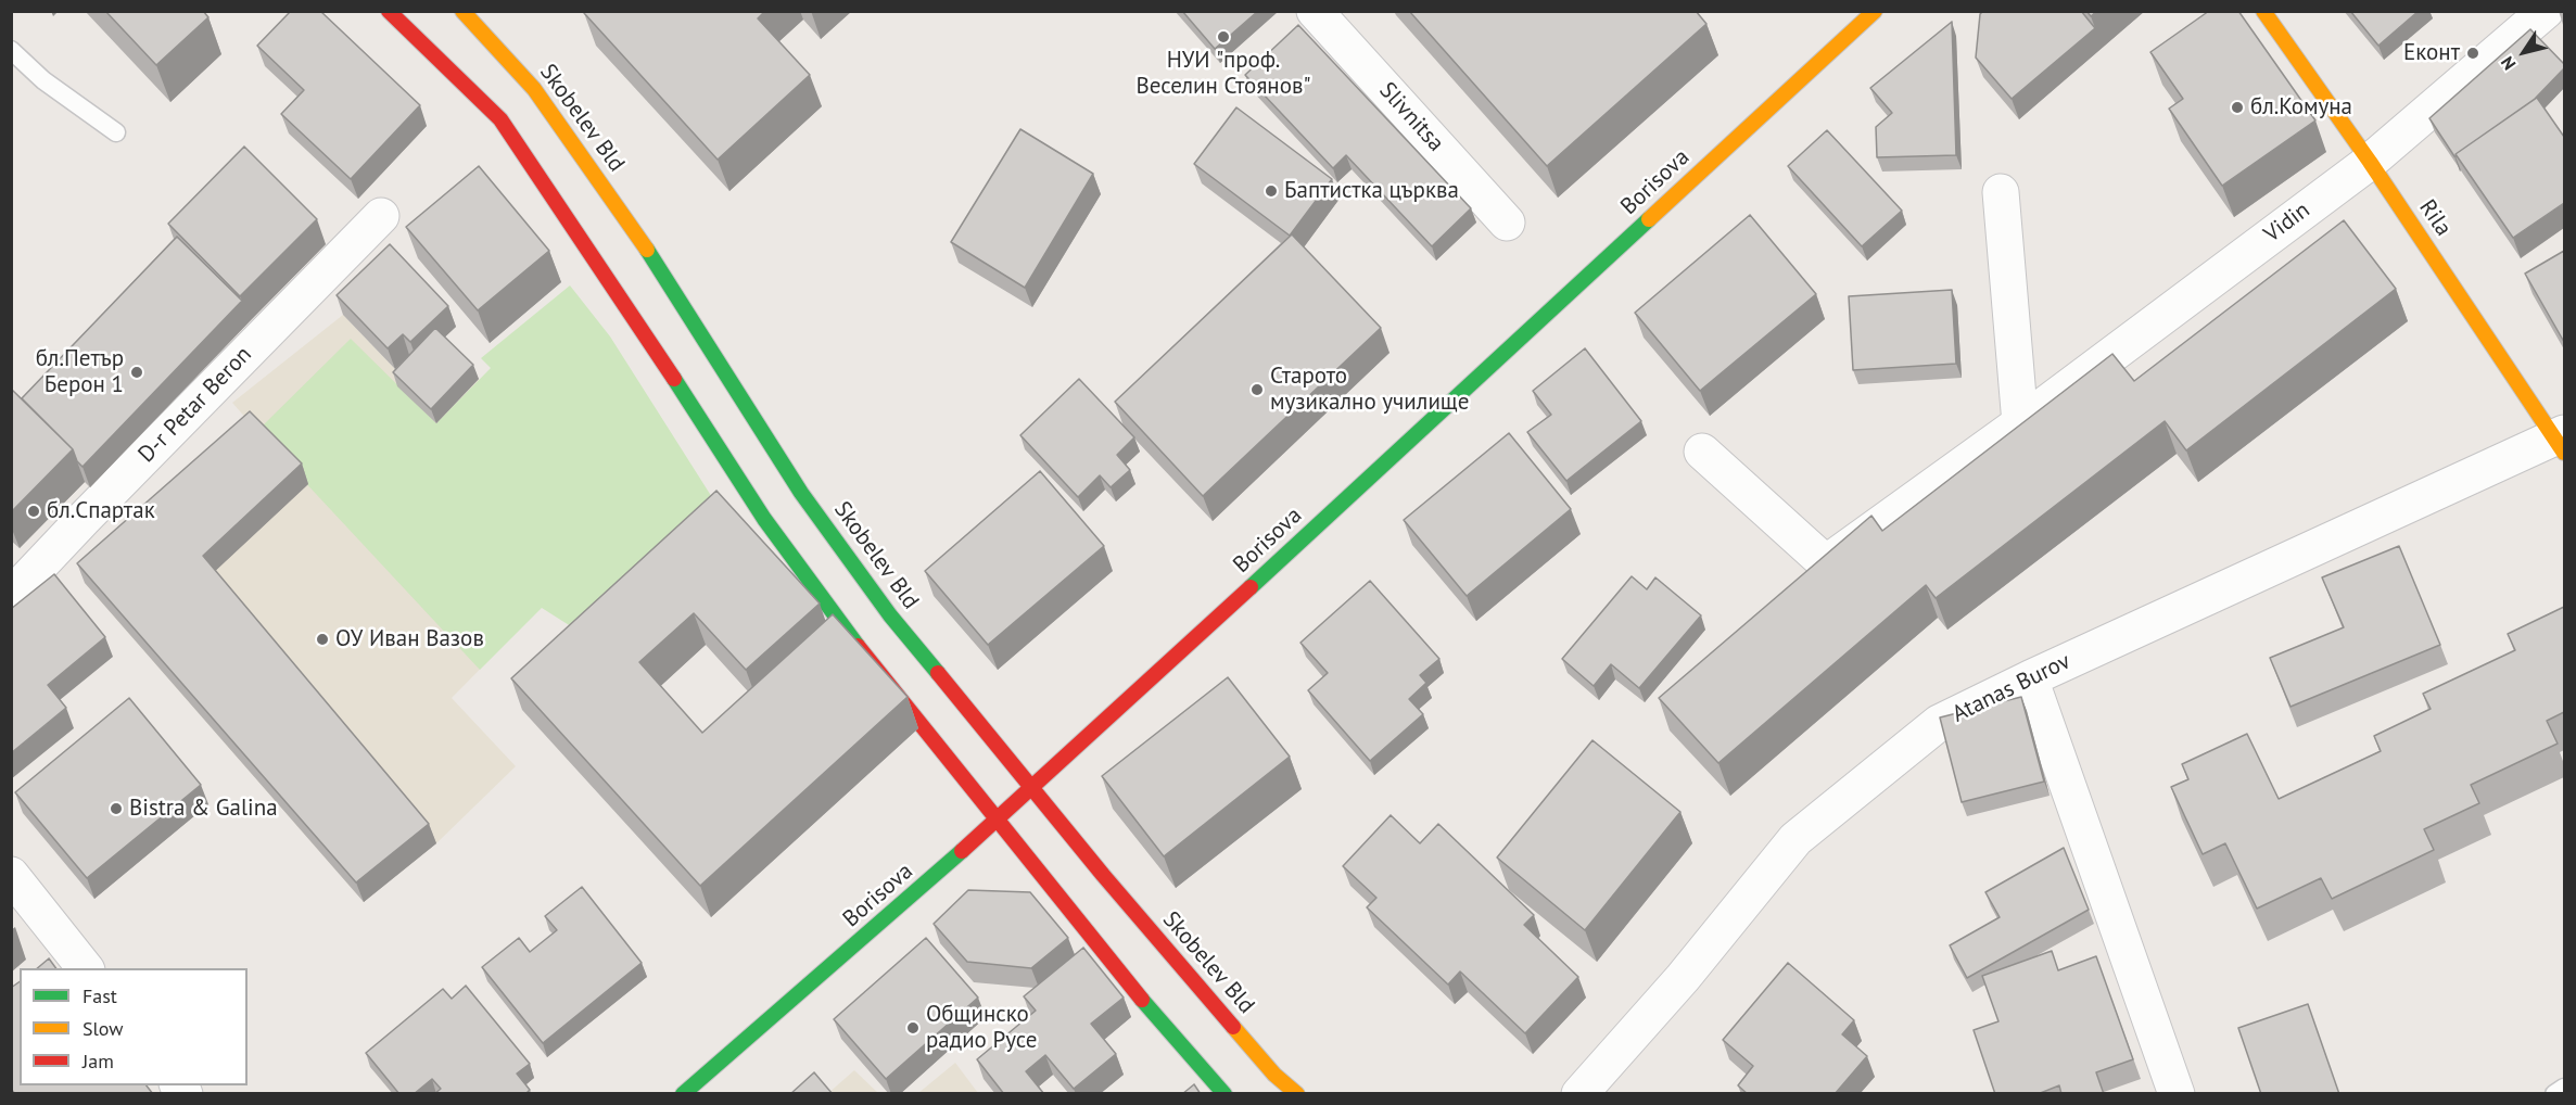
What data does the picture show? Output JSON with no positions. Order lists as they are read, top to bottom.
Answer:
{
  "streets": {
    "main road": ["Skobelev Bld", "Borisova", "Rila"],
    "street": [
      "Slivnitsa",
      "Vidin",
      "D-r Petar Beron",
      "Atanas Burov"
    ]
  },
  "crossings": [
    ["Skobelev Bld", "Borisova"],
    ["Rila", "Vidin"],
    ["Rila", "Atanas Burov"]
  ],
  "places": [
    "НУИ \"проф. Веселин Стоянов\"",
    "Еконт",
    "бл.Комуна",
    "Баптистка църква",
    "бл.Петър Берон 1",
    "Старото музикално училище",
    "бл.Спартак",
    "ОУ Иван Вазов",
    "Bistra & Galina",
    "Общинско радио Русе"
  ],
  "legend": ["Fast", "Slow", "Jam"],
  "north": "bottom left"
}
